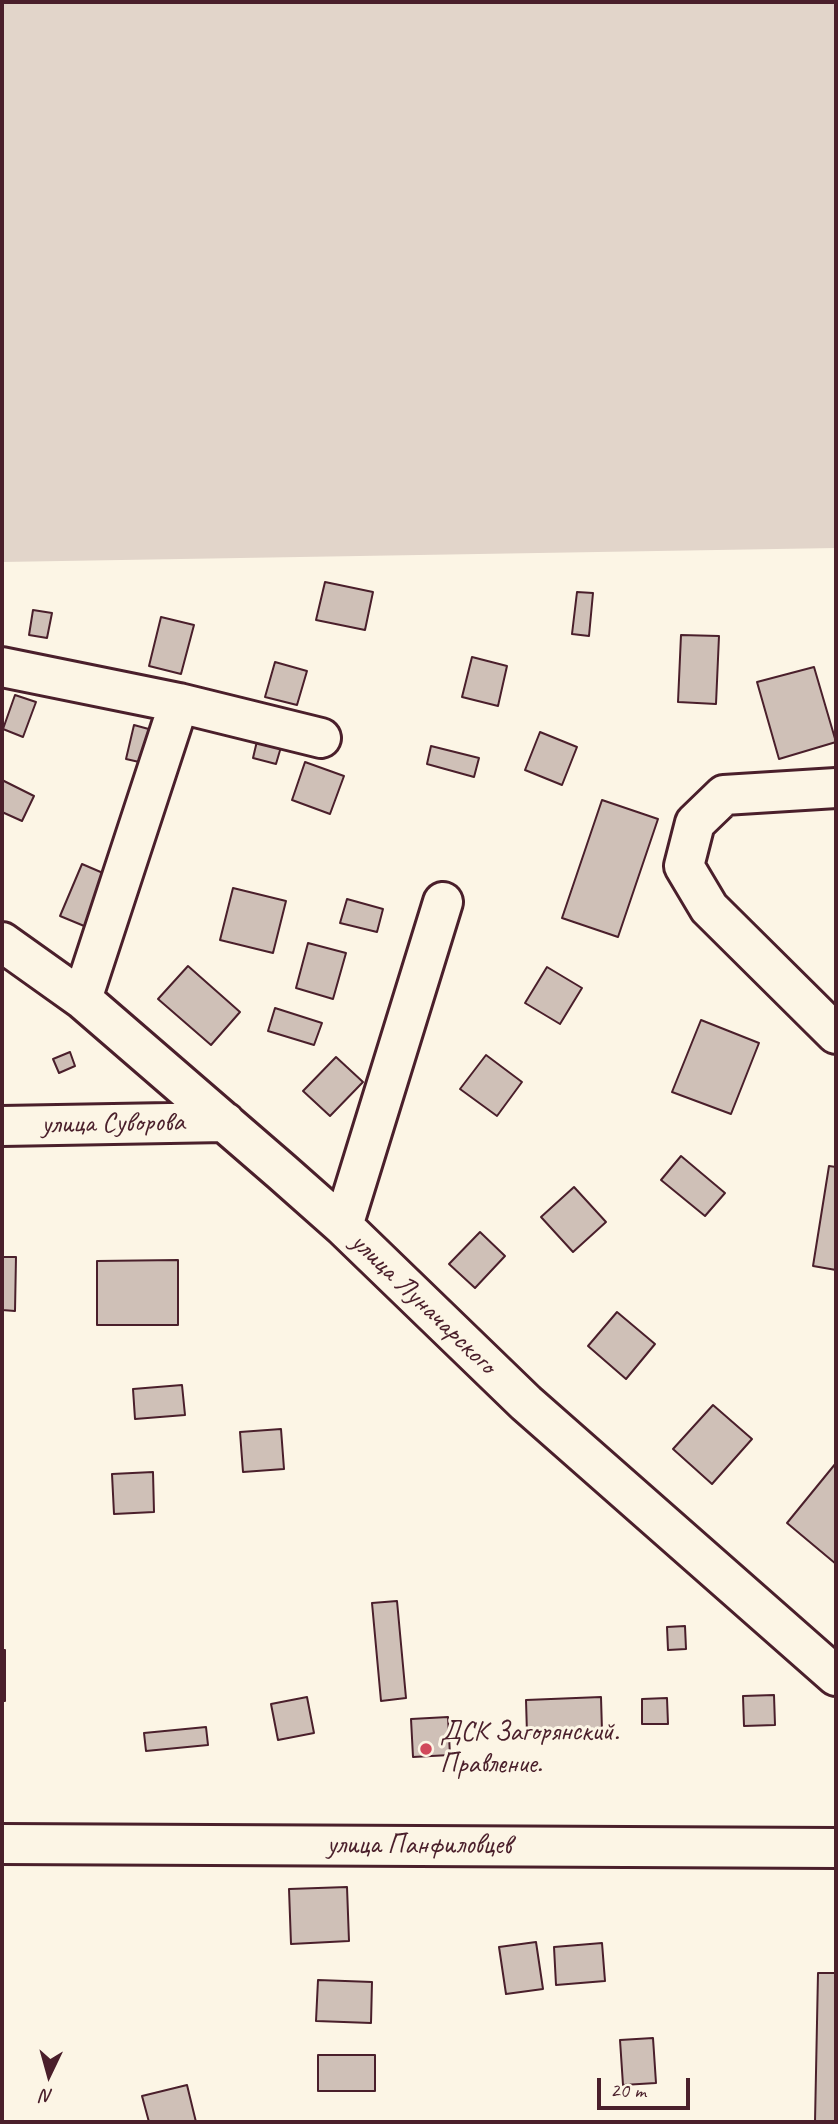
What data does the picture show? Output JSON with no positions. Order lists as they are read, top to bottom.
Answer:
{
  "streets": {
    "street": ["улица Суворова", "улица Луначарского", "улица Панфиловцев"]
  },
  "crossings": [
    ["улица Суворова", "улица Луначарского"]
  ],
  "places": ["ДСК Загорянский. Правление."],
  "scale_bar": "20 m",
  "north": "bottom"
}
